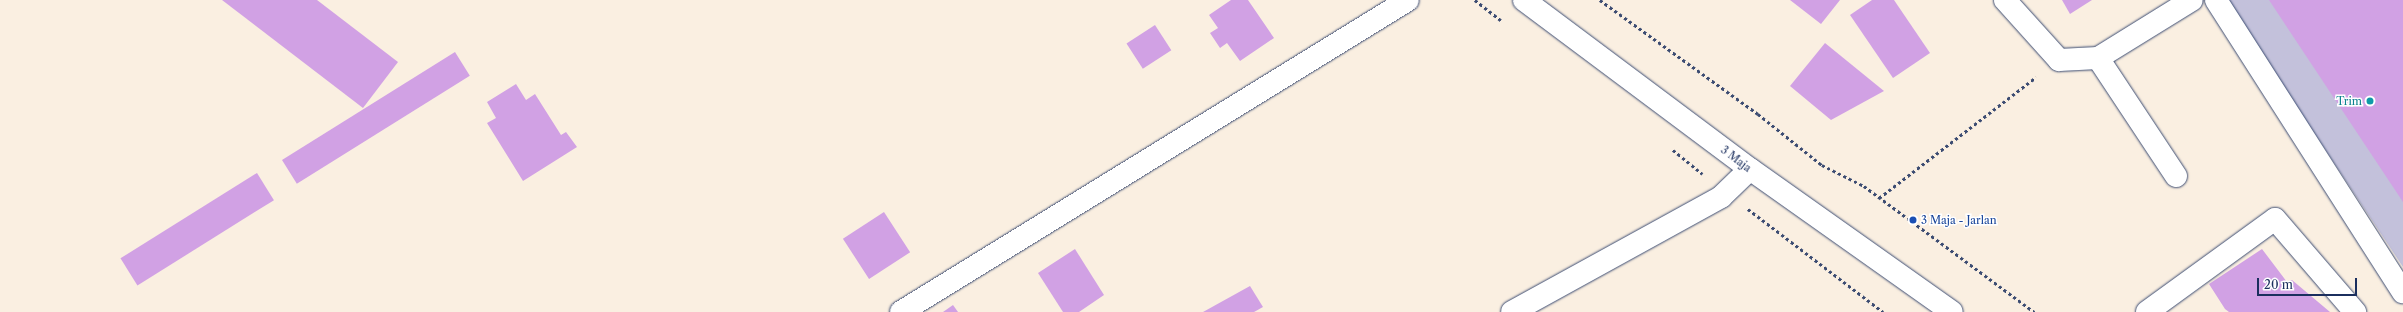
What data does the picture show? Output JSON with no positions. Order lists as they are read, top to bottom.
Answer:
{
  "streets": {
    "street": ["3 Maja"]
  },
  "places": ["Trim", "3 Maja - Jarlan"],
  "scale_bar": "20 m"
}
